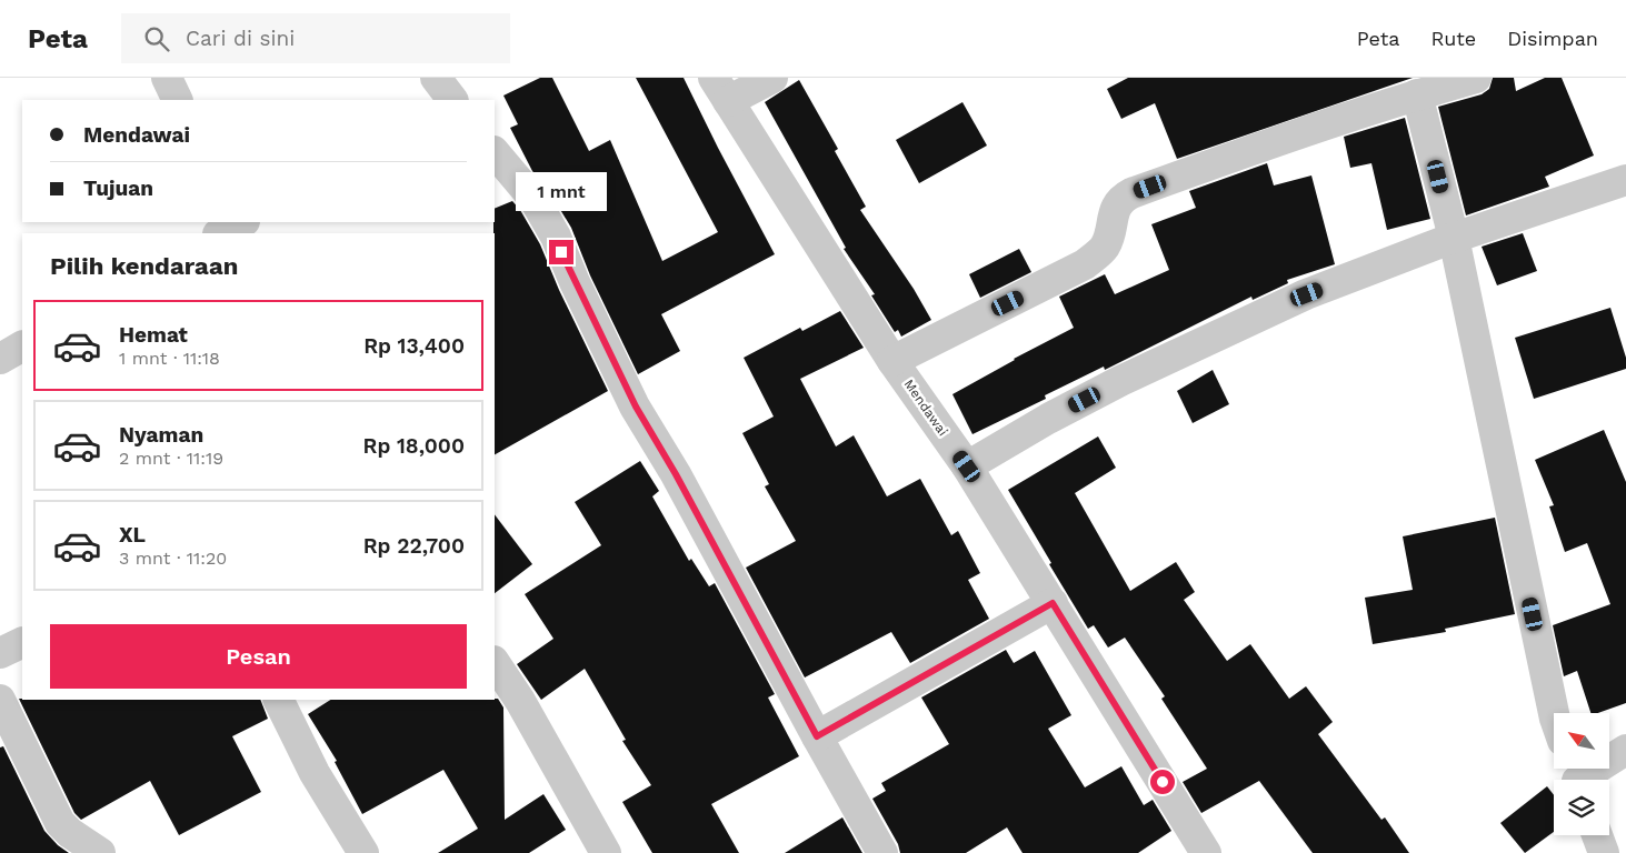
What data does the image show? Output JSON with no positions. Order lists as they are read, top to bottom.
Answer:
{
  "streets": {
    "street": ["Mendawai"]
  },
  "north": "top left",
  "page": {
    "header": "Peta",
    "search": "Cari di sini",
    "nav": ["Peta", "Rute", "Disimpan"],
    "banner": ["Mendawai", "Tujuan"],
    "bubble": "1 mnt",
    "heading": "Pilih kendaraan",
    "list": [
      {
        "name": "Hemat",
        "note": "1 mnt · 11:18",
        "value": "Rp 13,400"
      },
      {
        "name": "Nyaman",
        "note": "2 mnt · 11:19",
        "value": "Rp 18,000"
      },
      {
        "name": "XL",
        "note": "3 mnt · 11:20",
        "value": "Rp 22,700"
      }
    ],
    "buttons": "Pesan"
  }
}
